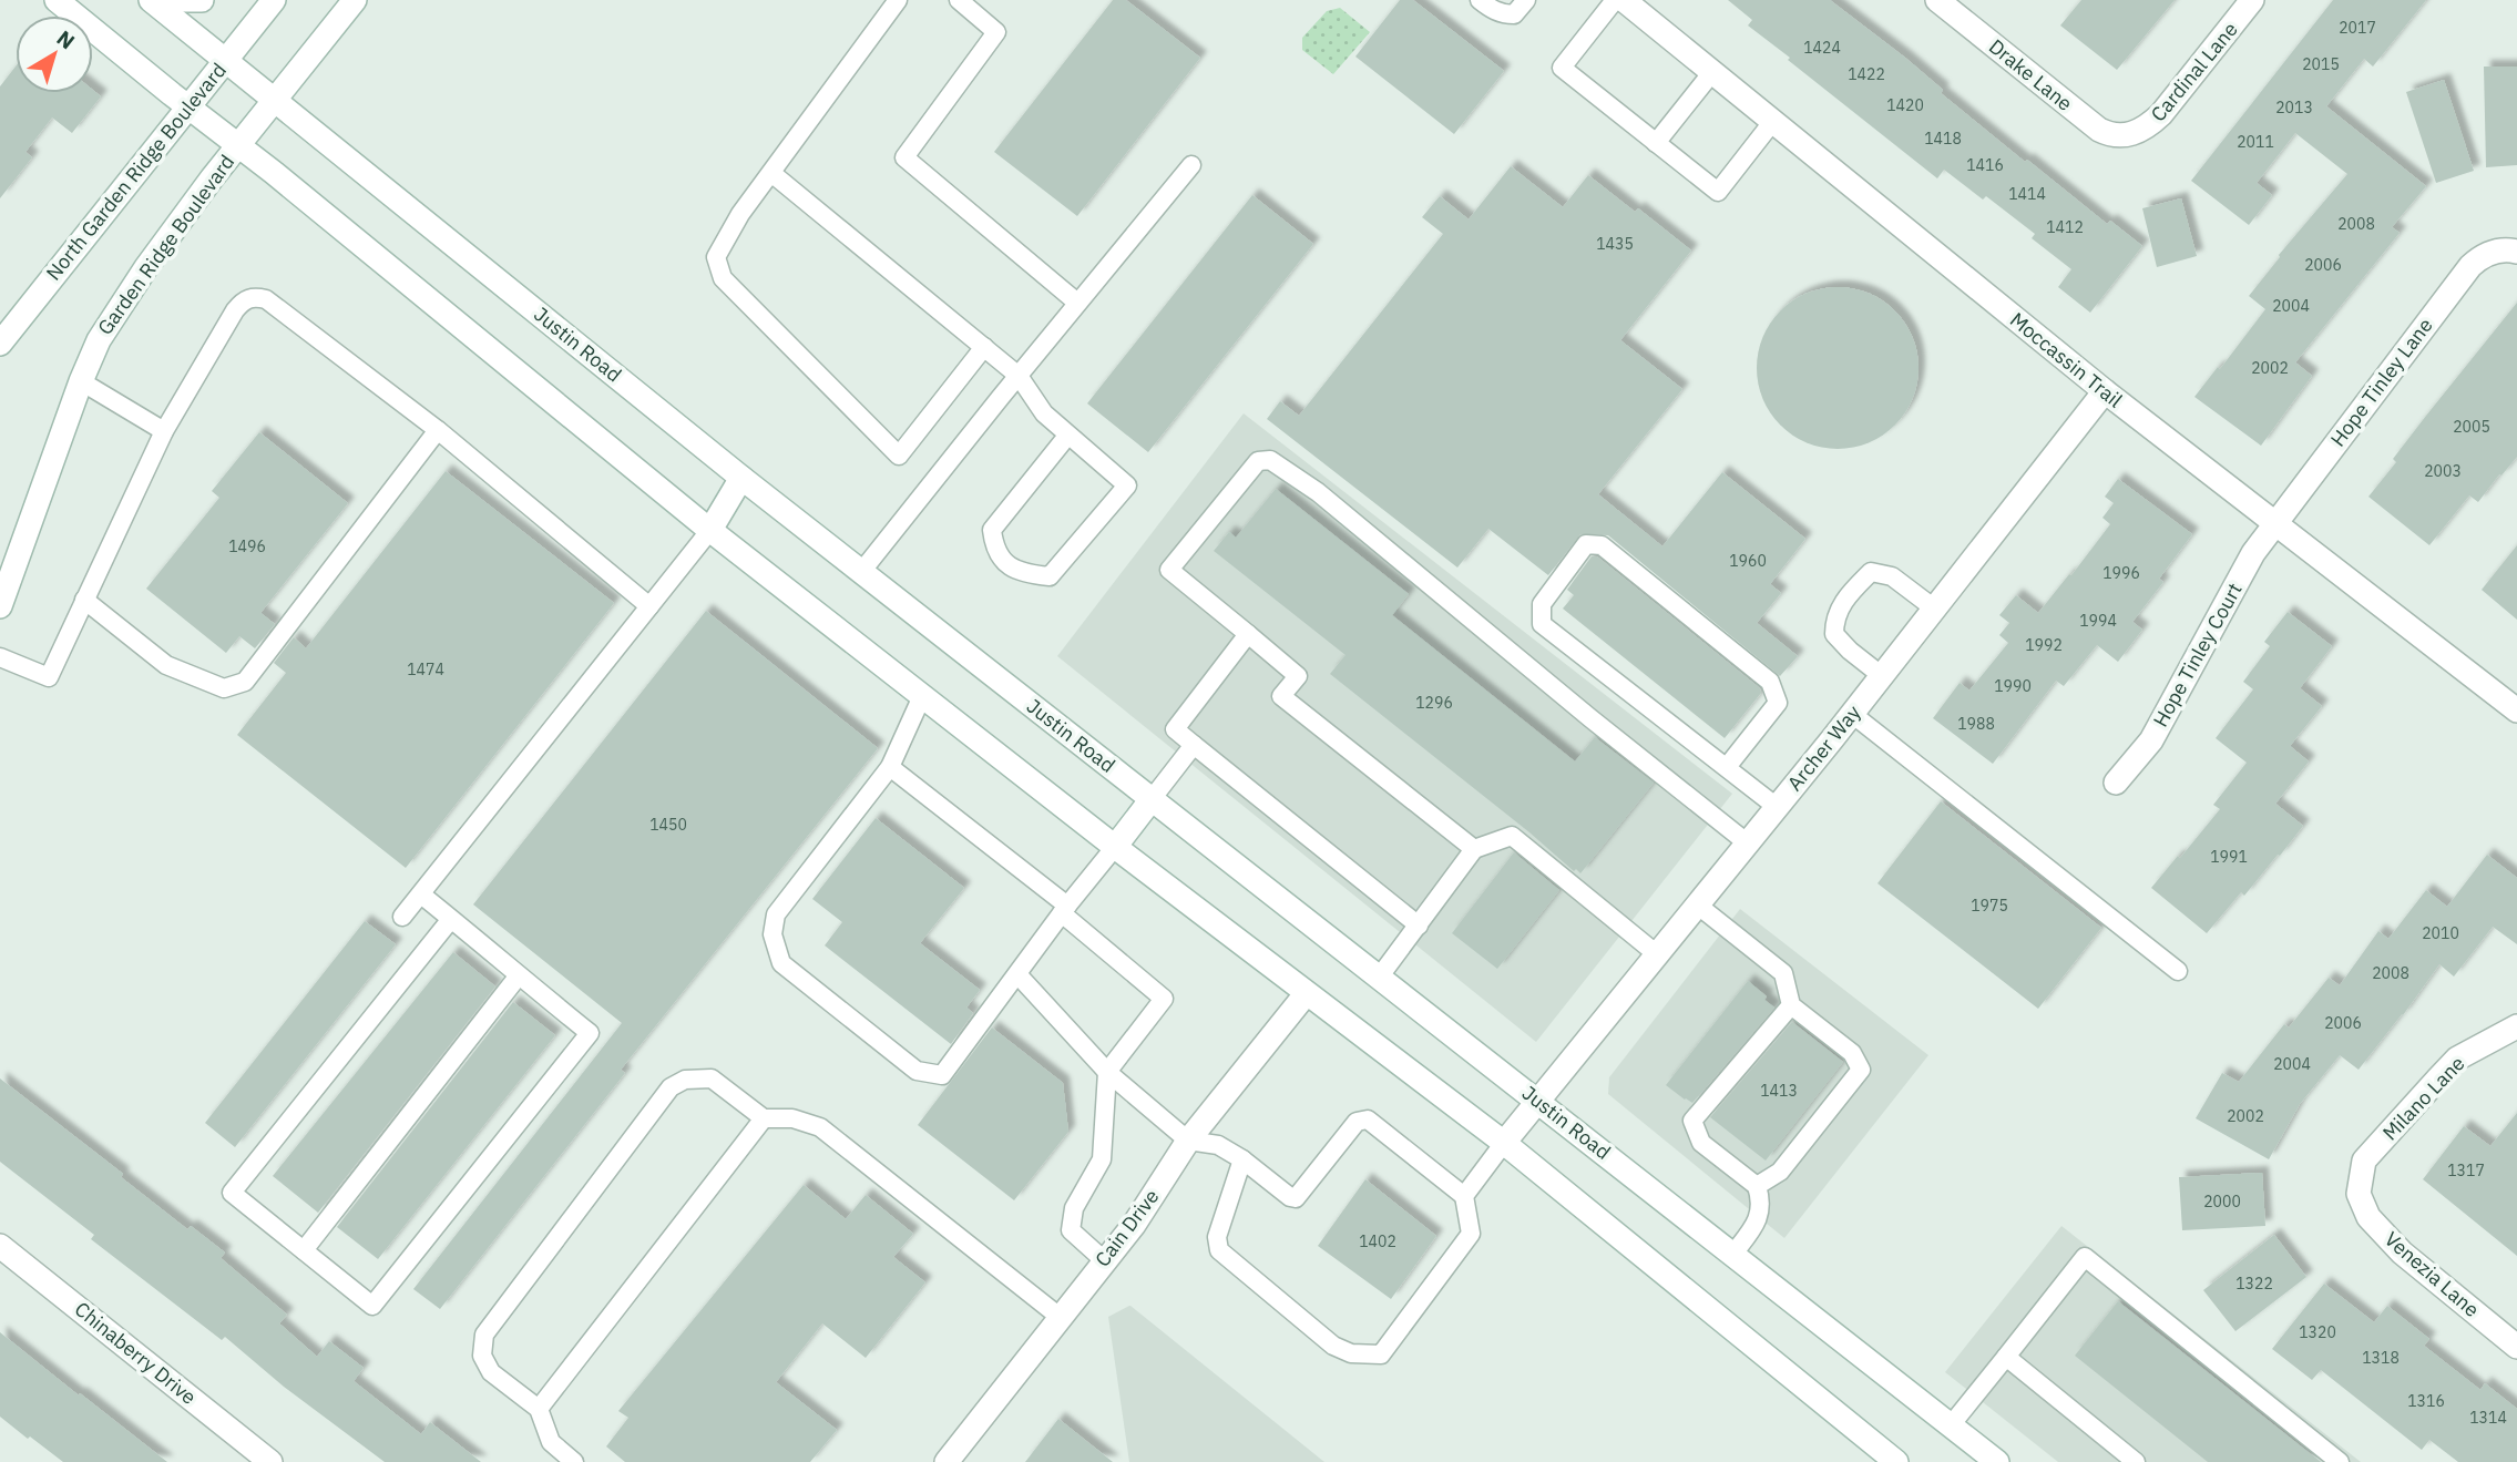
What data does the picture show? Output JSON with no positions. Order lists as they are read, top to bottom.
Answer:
{
  "streets": {
    "main road": [
      "Cardinal Lane",
      "Drake Lane",
      "North Garden Ridge Boulevard",
      "Garden Ridge Boulevard",
      "Justin Road",
      "Moccassin Trail",
      "Hope Tinley Lane",
      "Hope Tinley Court",
      "Archer Way",
      "Milano Lane",
      "Cain Drive",
      "Venezia Lane",
      "Chinaberry Drive"
    ]
  },
  "crossings": [
    ["Cardinal Lane", "Drake Lane"],
    ["North Garden Ridge Boulevard", "Justin Road"],
    ["Garden Ridge Boulevard", "Justin Road"],
    ["Justin Road", "Archer Way"],
    ["Moccassin Trail", "Hope Tinley Lane"],
    ["Moccassin Trail", "Hope Tinley Court"],
    ["Moccassin Trail", "Archer Way"],
    ["Hope Tinley Lane", "Hope Tinley Court"],
    ["Milano Lane", "Venezia Lane"]
  ],
  "house_numbers": [
    "2017",
    "1424",
    "2015",
    "1422",
    "1420",
    "2013",
    "1418",
    "2011",
    "1416",
    "1414",
    "2008",
    "1412",
    "1435",
    "2006",
    "2004",
    "2002",
    "2005",
    "2003",
    "1496",
    "1960",
    "1996",
    "1994",
    "1992",
    "1474",
    "1990",
    "1296",
    "1988",
    "1450",
    "1991",
    "1975",
    "2010",
    "2008",
    "2006",
    "2004",
    "1413",
    "2002",
    "1317",
    "2000",
    "1402",
    "1322",
    "1320",
    "1318",
    "1316",
    "1314"
  ],
  "north": "top right"
}
